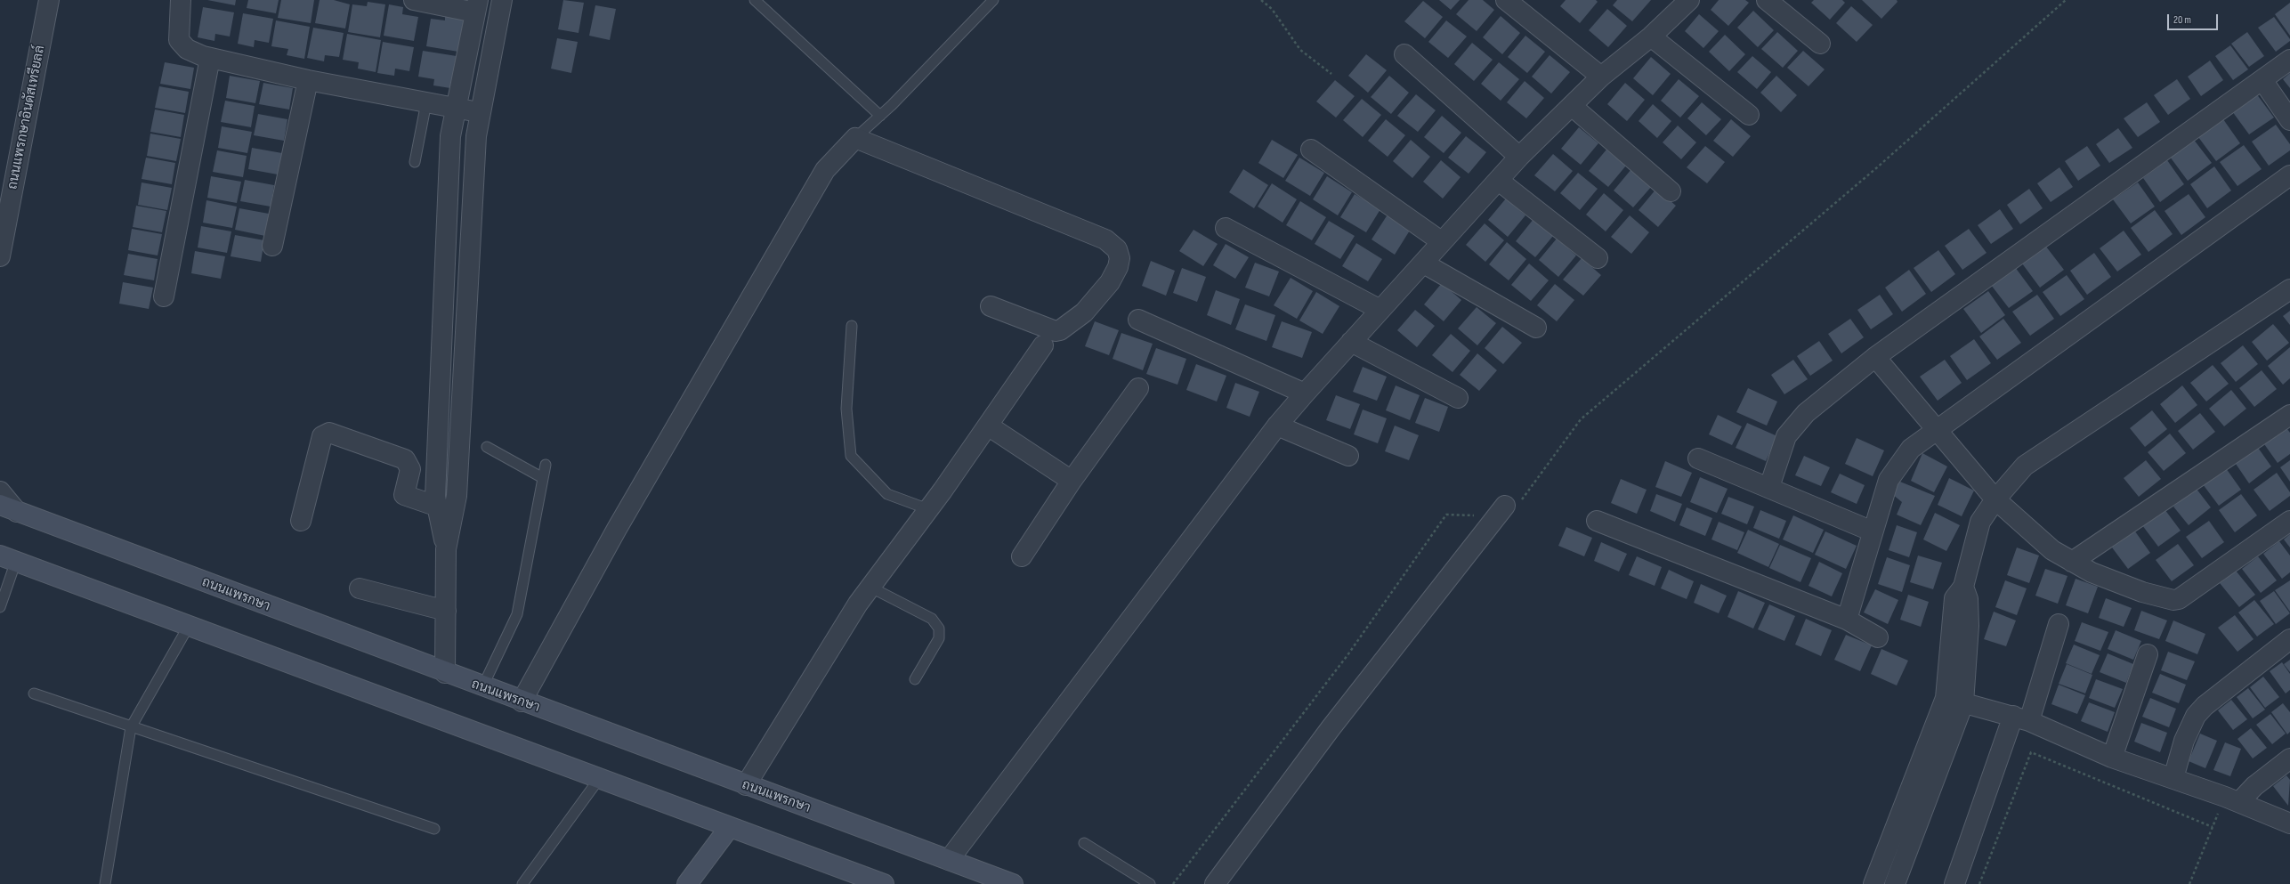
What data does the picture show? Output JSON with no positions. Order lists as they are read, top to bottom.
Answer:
{
  "streets": {
    "main road": ["ถนนแพรกษา"],
    "street": ["ถนนแพรกษาอินดัสเทรียลล์"]
  },
  "scale_bar": "20 m"
}
